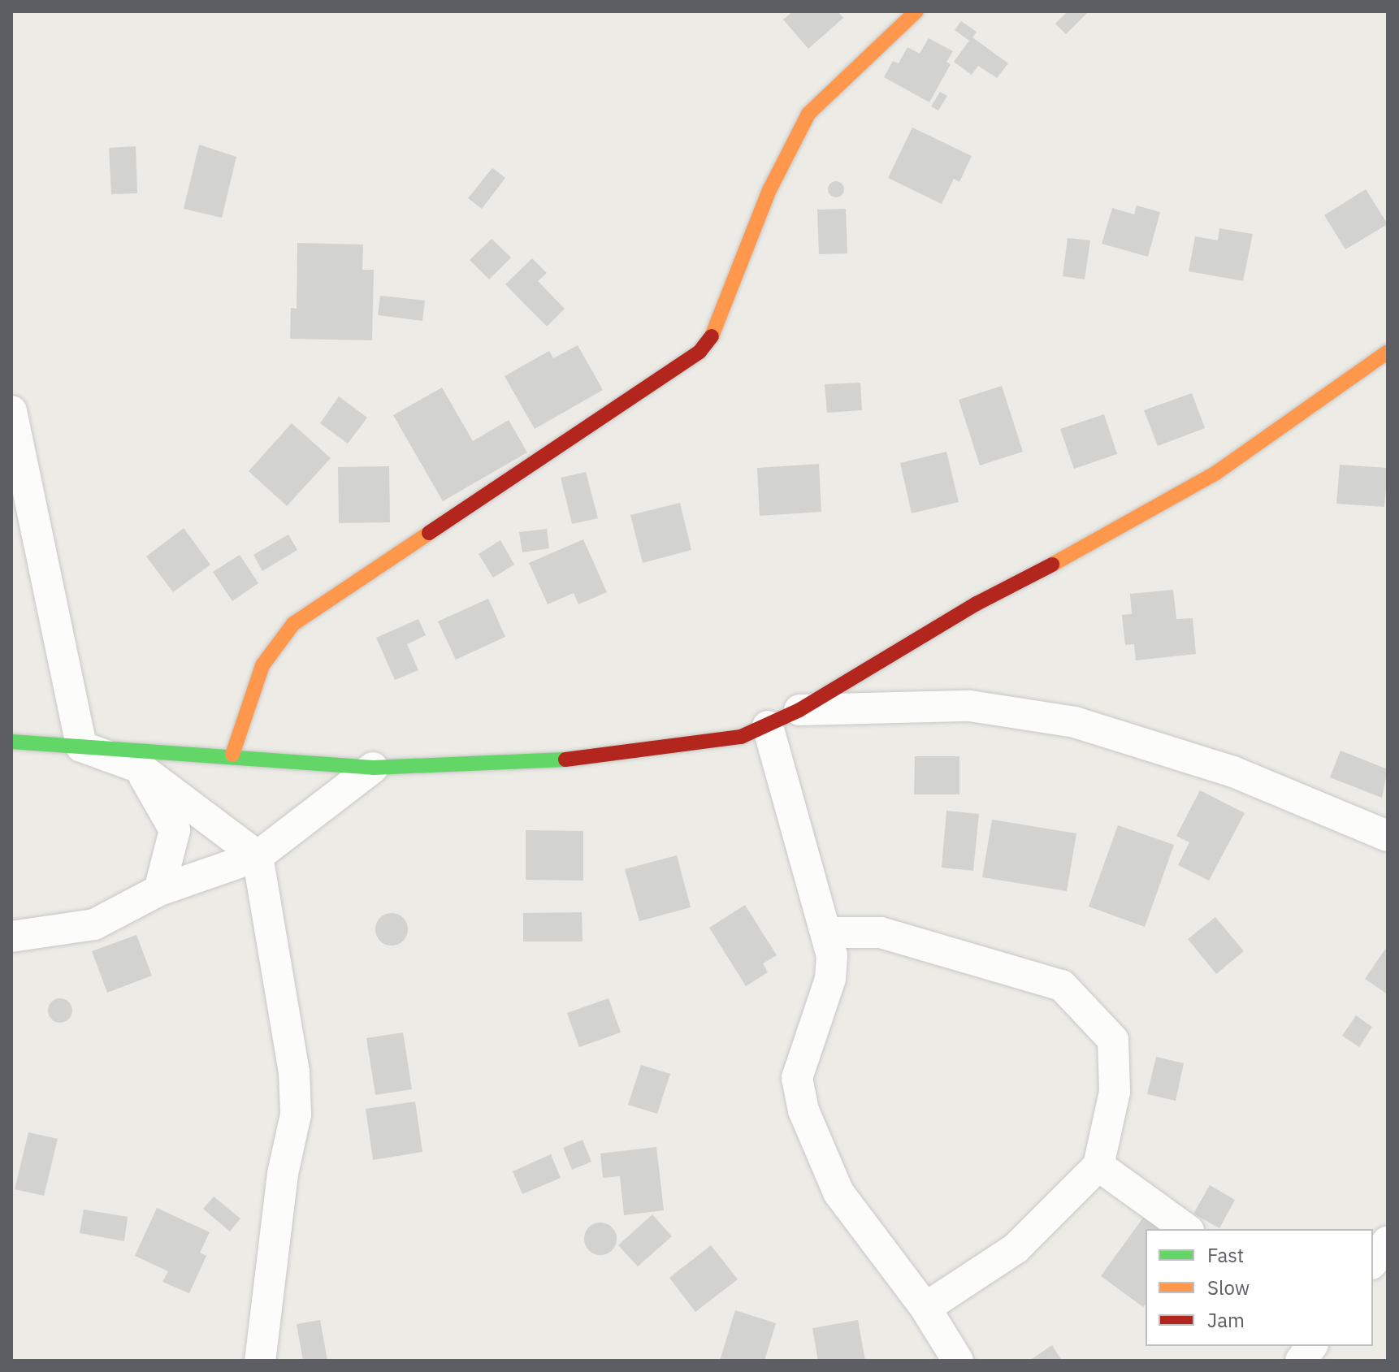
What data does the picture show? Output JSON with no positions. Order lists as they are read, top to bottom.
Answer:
{
  "legend": ["Fast", "Slow", "Jam"]
}
